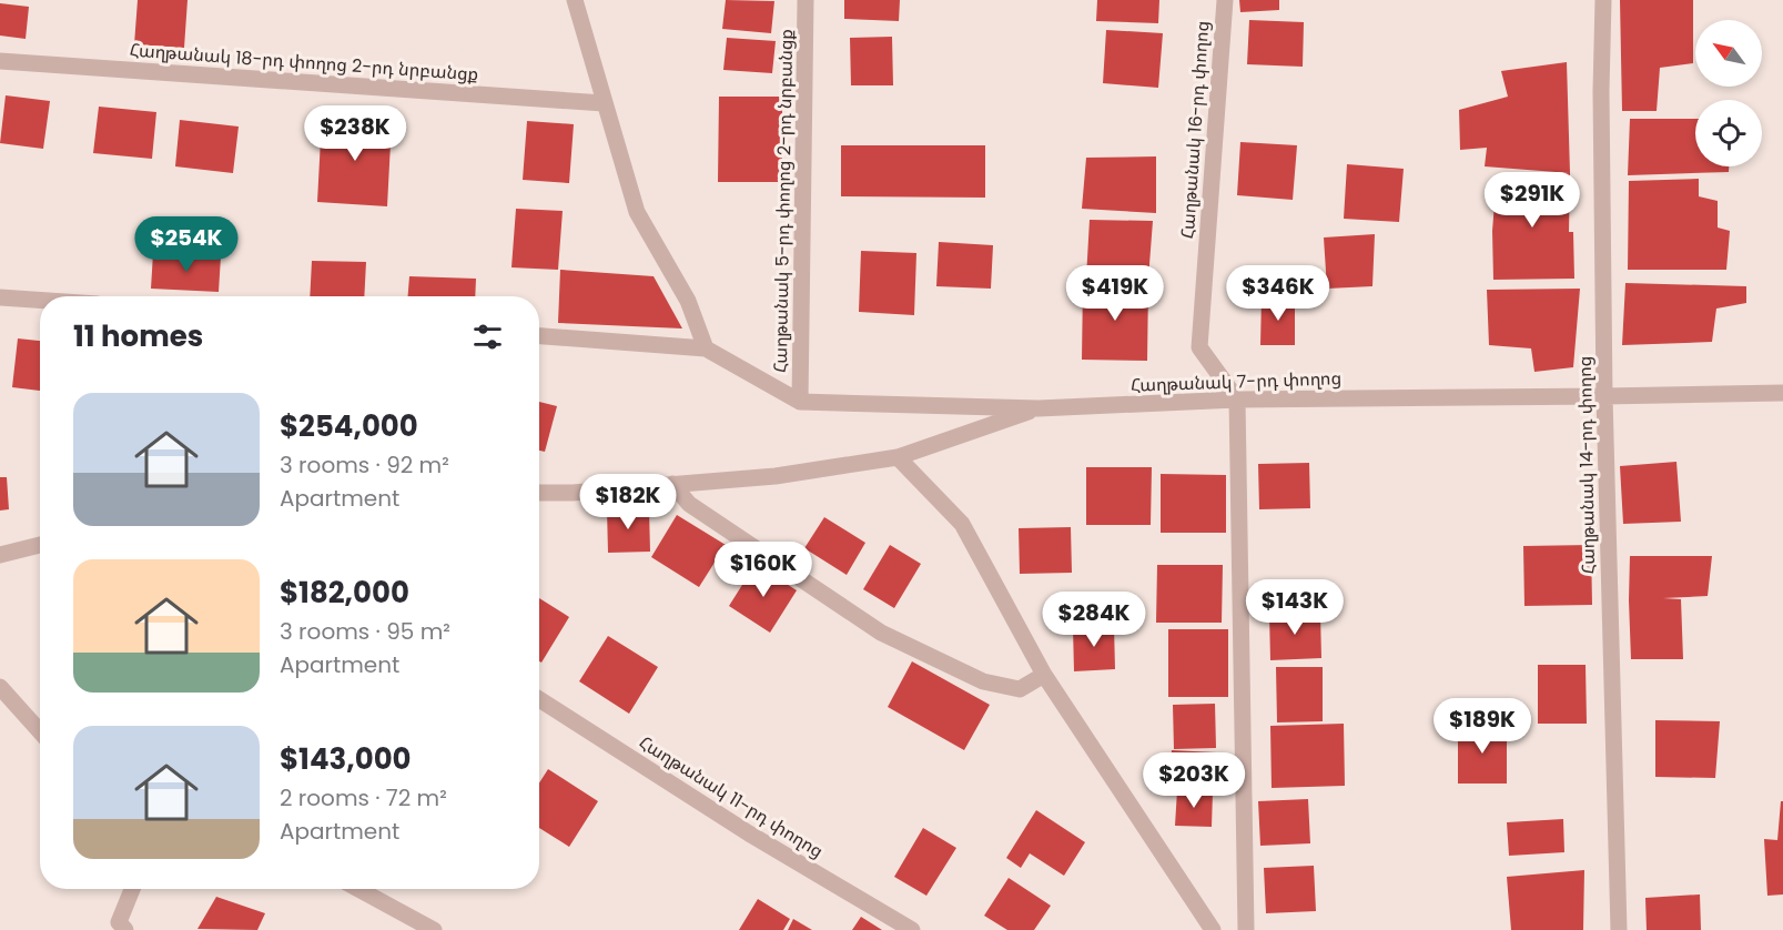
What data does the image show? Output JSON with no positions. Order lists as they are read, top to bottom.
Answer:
{
  "streets": {
    "street": [
      "Հաղթանակ 18-րդ փողոց 2-րդ նրբանցք",
      "Հաղթանակ 16-րդ փողոց",
      "Հաղթանակ 5-րդ փողոց 2-րդ նրբանցք",
      "Հաղթանակ 7-րդ փողոց",
      "Հաղթանակ 14-րդ փողոց",
      "Հաղթանակ 11-րդ փողոց"
    ]
  },
  "crossings": [
    ["Հաղթանակ 16-րդ փողոց", "Հաղթանակ 7-րդ փողոց"],
    ["Հաղթանակ 5-րդ փողոց 2-րդ նրբանցք", "Հաղթանակ 7-րդ փողոց"],
    ["Հաղթանակ 7-րդ փողոց", "Հաղթանակ 14-րդ փողոց"]
  ],
  "north": "top left",
  "page": {
    "price": [
      "$238K",
      "$291K",
      "$254K",
      "$419K",
      "$346K",
      "$182K",
      "$160K",
      "$143K",
      "$284K",
      "$189K",
      "$203K"
    ],
    "heading": "11 homes",
    "list": [
      {
        "name": "$254,000",
        "note": "3 rooms · 92 m² · Apartment"
      },
      {
        "name": "$182,000",
        "note": "3 rooms · 95 m² · Apartment"
      },
      {
        "name": "$143,000",
        "note": "2 rooms · 72 m² · Apartment"
      }
    ]
  }
}
